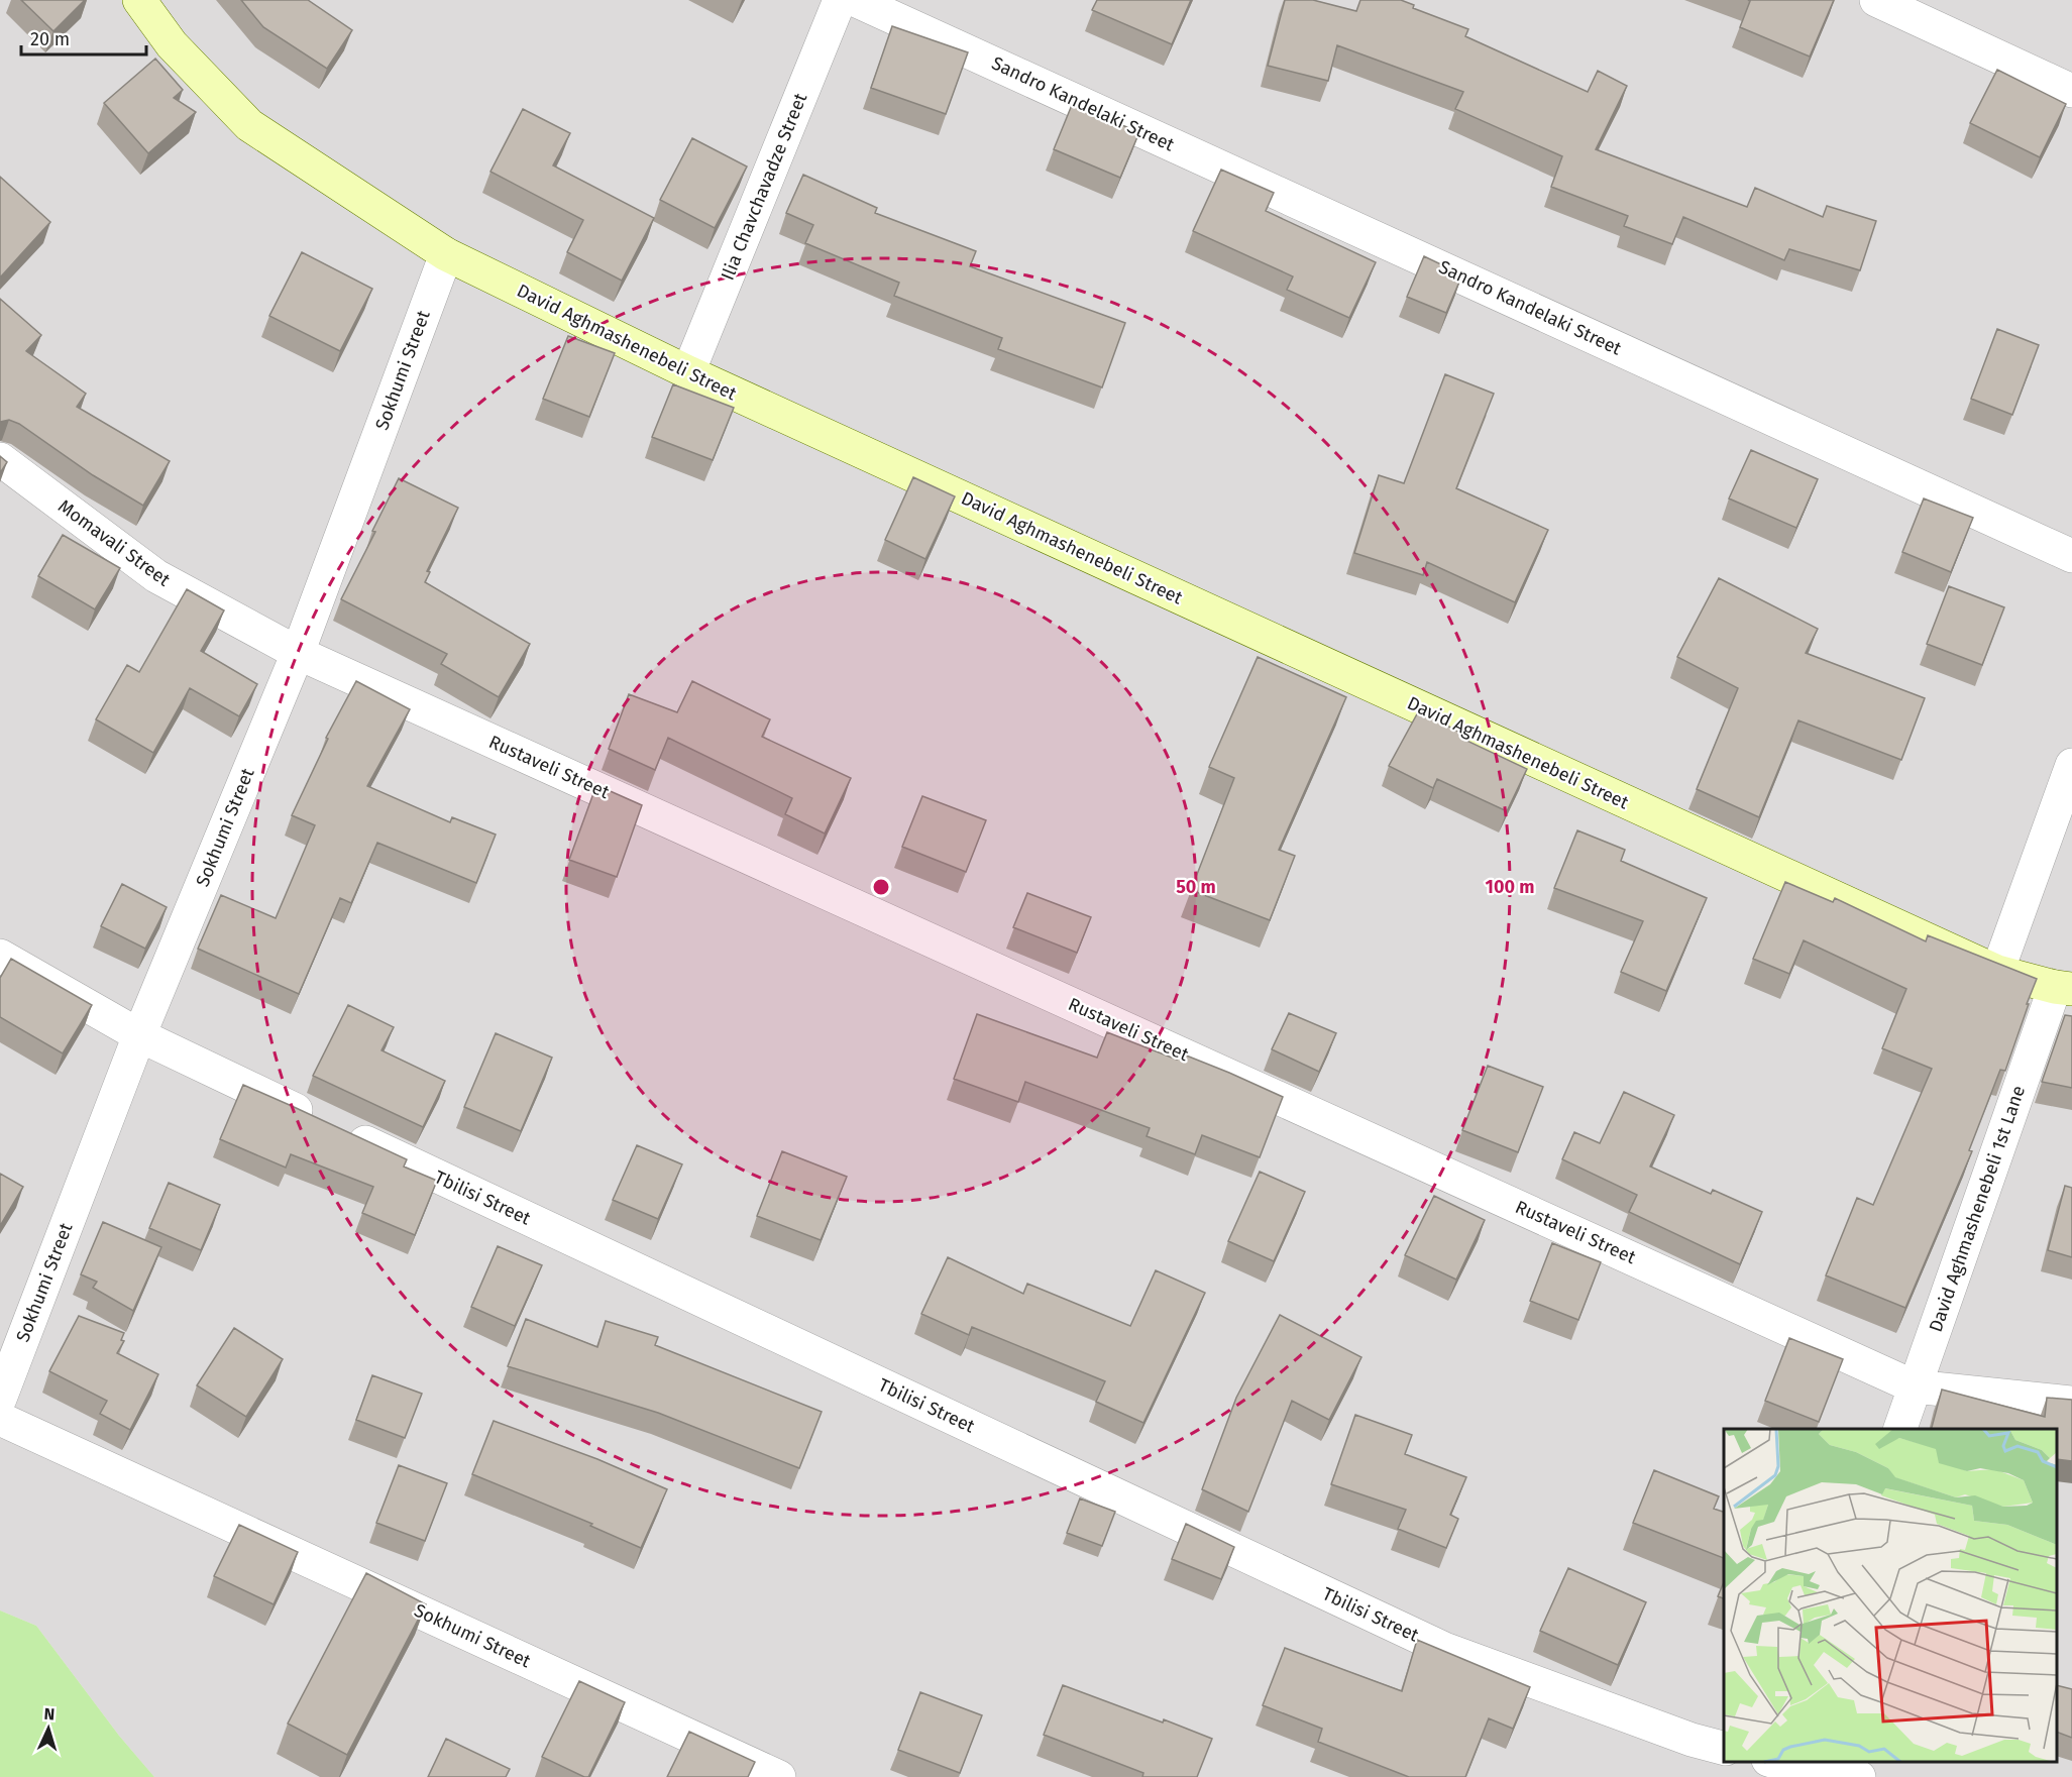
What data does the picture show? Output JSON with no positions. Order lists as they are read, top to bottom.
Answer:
{
  "streets": {
    "street": [
      "Sandro Kandelaki Street",
      "Ilia Chavchavadze Street",
      "David Aghmashenebeli Street",
      "Sokhumi Street",
      "Momavali Street",
      "Rustaveli Street",
      "Tbilisi Street",
      "David Aghmashenebeli 1st Lane"
    ]
  },
  "crossings": [
    ["Ilia Chavchavadze Street", "David Aghmashenebeli Street"],
    ["David Aghmashenebeli Street", "Sokhumi Street"],
    ["David Aghmashenebeli Street", "David Aghmashenebeli 1st Lane"],
    ["Sokhumi Street", "Momavali Street"],
    ["Sokhumi Street", "Rustaveli Street"],
    ["Sokhumi Street", "Tbilisi Street"],
    ["Momavali Street", "Rustaveli Street"],
    ["Rustaveli Street", "David Aghmashenebeli 1st Lane"]
  ],
  "scale_bar": "20 m",
  "north": "top",
  "rings": ["50 m", "100 m"]
}
